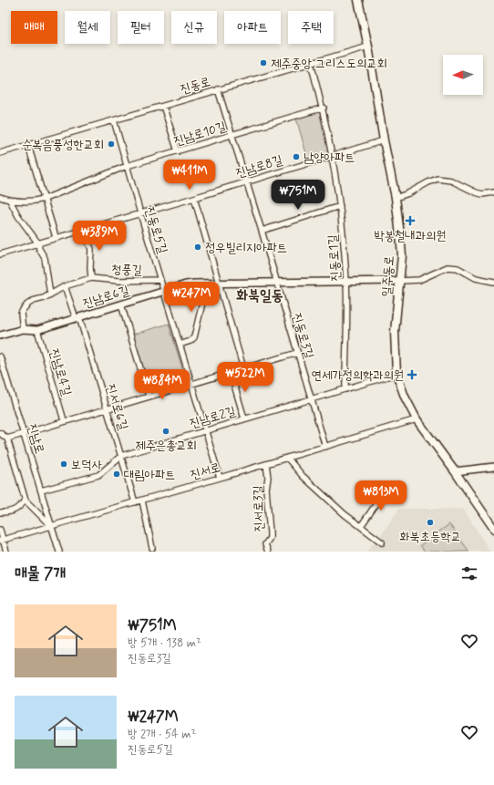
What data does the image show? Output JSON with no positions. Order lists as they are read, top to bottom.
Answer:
{
  "streets": {
    "main road": ["일주동로"],
    "street": [
      "진동로",
      "진남로10길",
      "진남로8길",
      "진동로5길",
      "진동로1길",
      "청풍길",
      "진남로6길",
      "진동로3길",
      "진남로4길",
      "진서로6길",
      "진남로2길",
      "진남로",
      "진서로",
      "진서로3길"
    ]
  },
  "crossings": [
    ["진동로", "진동로5길"],
    ["진동로", "진동로1길"],
    ["진동로", "일주동로"],
    ["진동로", "진동로3길"],
    ["진남로10길", "진동로5길"],
    ["진남로10길", "진동로1길"],
    ["진남로10길", "진동로3길"],
    ["진남로8길", "진동로5길"],
    ["진남로8길", "진동로1길"],
    ["진남로8길", "일주동로"],
    ["진남로8길", "진동로3길"],
    ["진동로5길", "청풍길"],
    ["진동로5길", "진남로6길"],
    ["진동로5길", "진남로2길"],
    ["진동로5길", "진서로"],
    ["진동로1길", "진남로6길"],
    ["진동로1길", "진남로2길"],
    ["청풍길", "진남로6길"],
    ["청풍길", "진서로6길"],
    ["일주동로", "진남로6길"],
    ["일주동로", "진남로2길"],
    ["일주동로", "진서로"],
    ["진남로6길", "진동로3길"],
    ["진남로6길", "진남로4길"],
    ["진남로6길", "진서로6길"],
    ["진동로3길", "진남로2길"],
    ["진동로3길", "진서로"],
    ["진서로6길", "진남로2길"],
    ["진서로6길", "진서로"],
    ["진남로2길", "진남로"],
    ["진남로", "진서로"],
    ["진서로", "진서로3길"]
  ],
  "districts": ["화북일동"],
  "places": {
    "other": [
      "제주중앙 그리스도의교회",
      "순복음풍성한교회",
      "남양아파트",
      "정우빌리지아파트",
      "제주은총교회",
      "보덕사",
      "대림아파트",
      "화북초등학교"
    ],
    "health": ["박봉철내과의원", "연세가정의학과의원"]
  },
  "north": "left",
  "page": {
    "chip": [
      "매매",
      "월세",
      "필터",
      "신규",
      "아파트",
      "주택"
    ],
    "price": [
      "₩411M",
      "₩751M",
      "₩389M",
      "₩247M",
      "₩522M",
      "₩884M",
      "₩813M"
    ],
    "heading": "매물 7개",
    "list": [
      {
        "name": "₩751M",
        "note": "방 5개 · 138 m² · 진동로3길"
      },
      {
        "name": "₩247M",
        "note": "방 2개 · 54 m² · 진동로5길"
      }
    ]
  }
}
